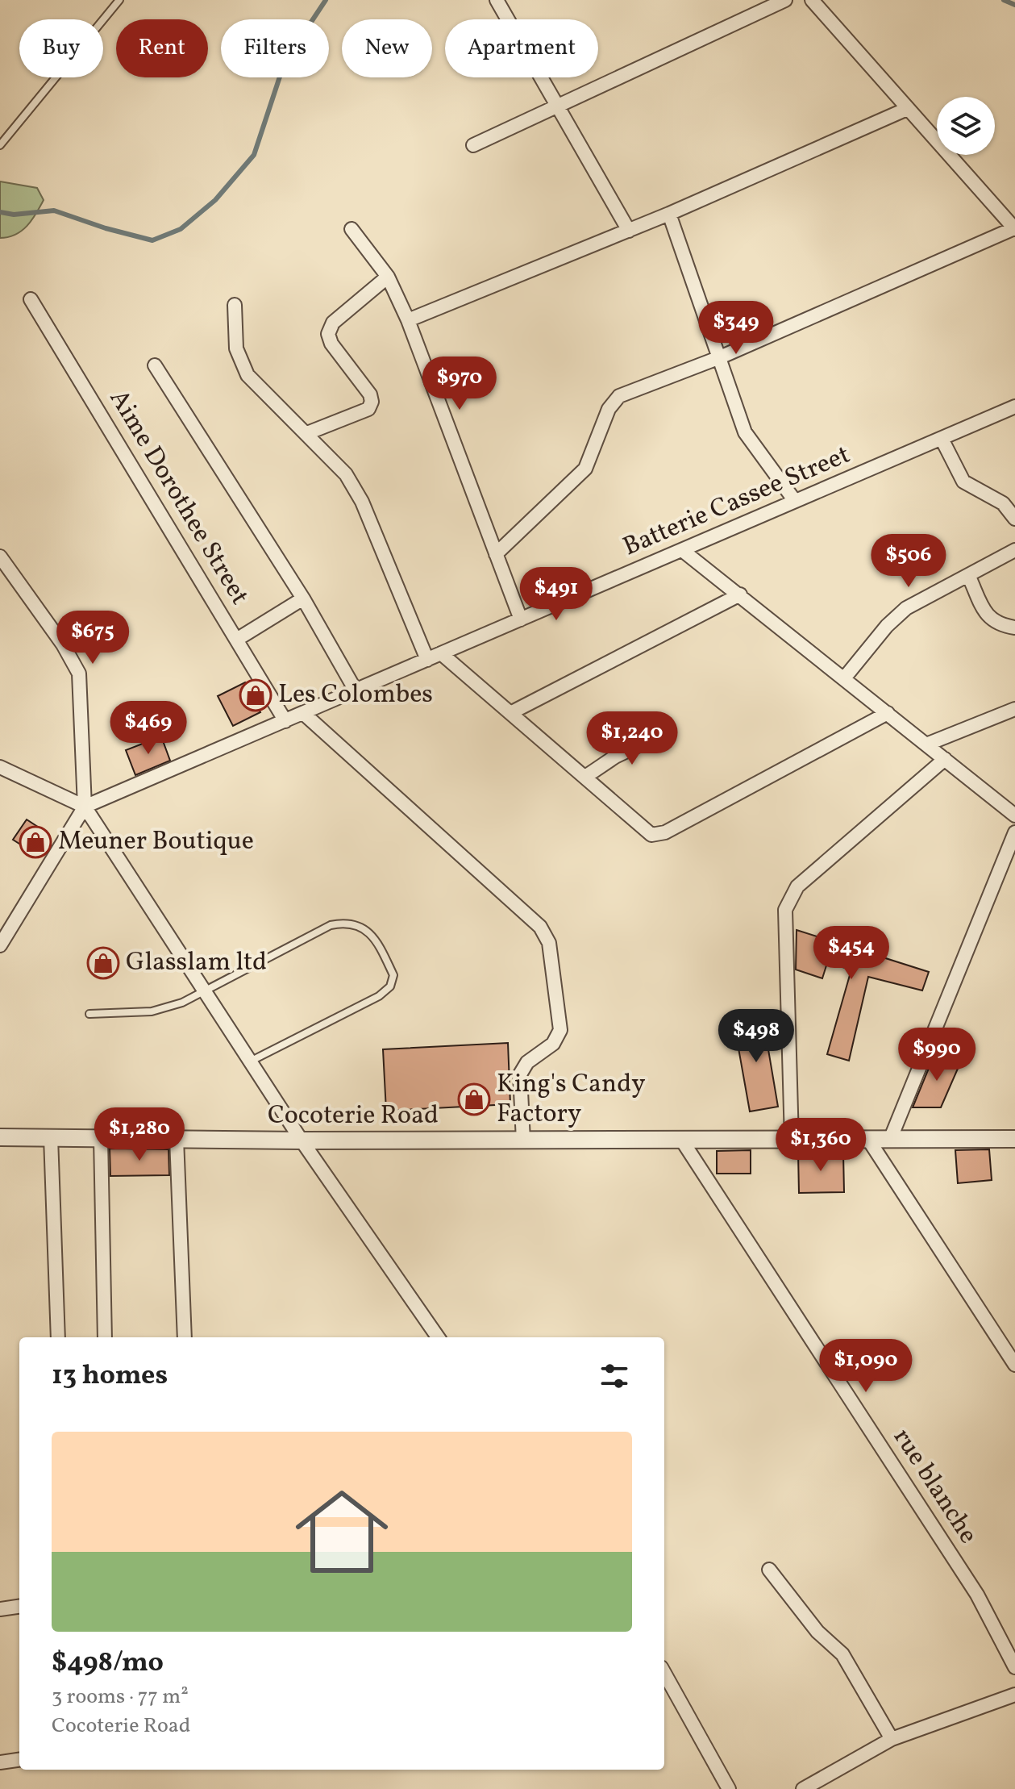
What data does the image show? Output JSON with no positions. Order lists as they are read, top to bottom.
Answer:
{
  "streets": {
    "street": [
      "Aime Dorothee Street",
      "Batterie Cassee Street",
      "Cocoterie Road",
      "rue blanche"
    ]
  },
  "crossings": [
    ["Aime Dorothee Street", "Batterie Cassee Street"],
    ["Cocoterie Road", "rue blanche"]
  ],
  "places": {
    "shop": [
      "Les Colombes",
      "Meuner Boutique",
      "Glasslam ltd",
      "King's Candy Factory"
    ]
  },
  "page": {
    "chip": [
      "Buy",
      "Rent",
      "Filters",
      "New",
      "Apartment"
    ],
    "price": [
      "$349",
      "$970",
      "$506",
      "$491",
      "$675",
      "$469",
      "$1,240",
      "$454",
      "$498",
      "$990",
      "$1,280",
      "$1,360",
      "$1,090"
    ],
    "heading": "13 homes",
    "list": [
      {
        "name": "$498/mo",
        "note": "3 rooms · 77 m² · Cocoterie Road"
      }
    ]
  }
}
